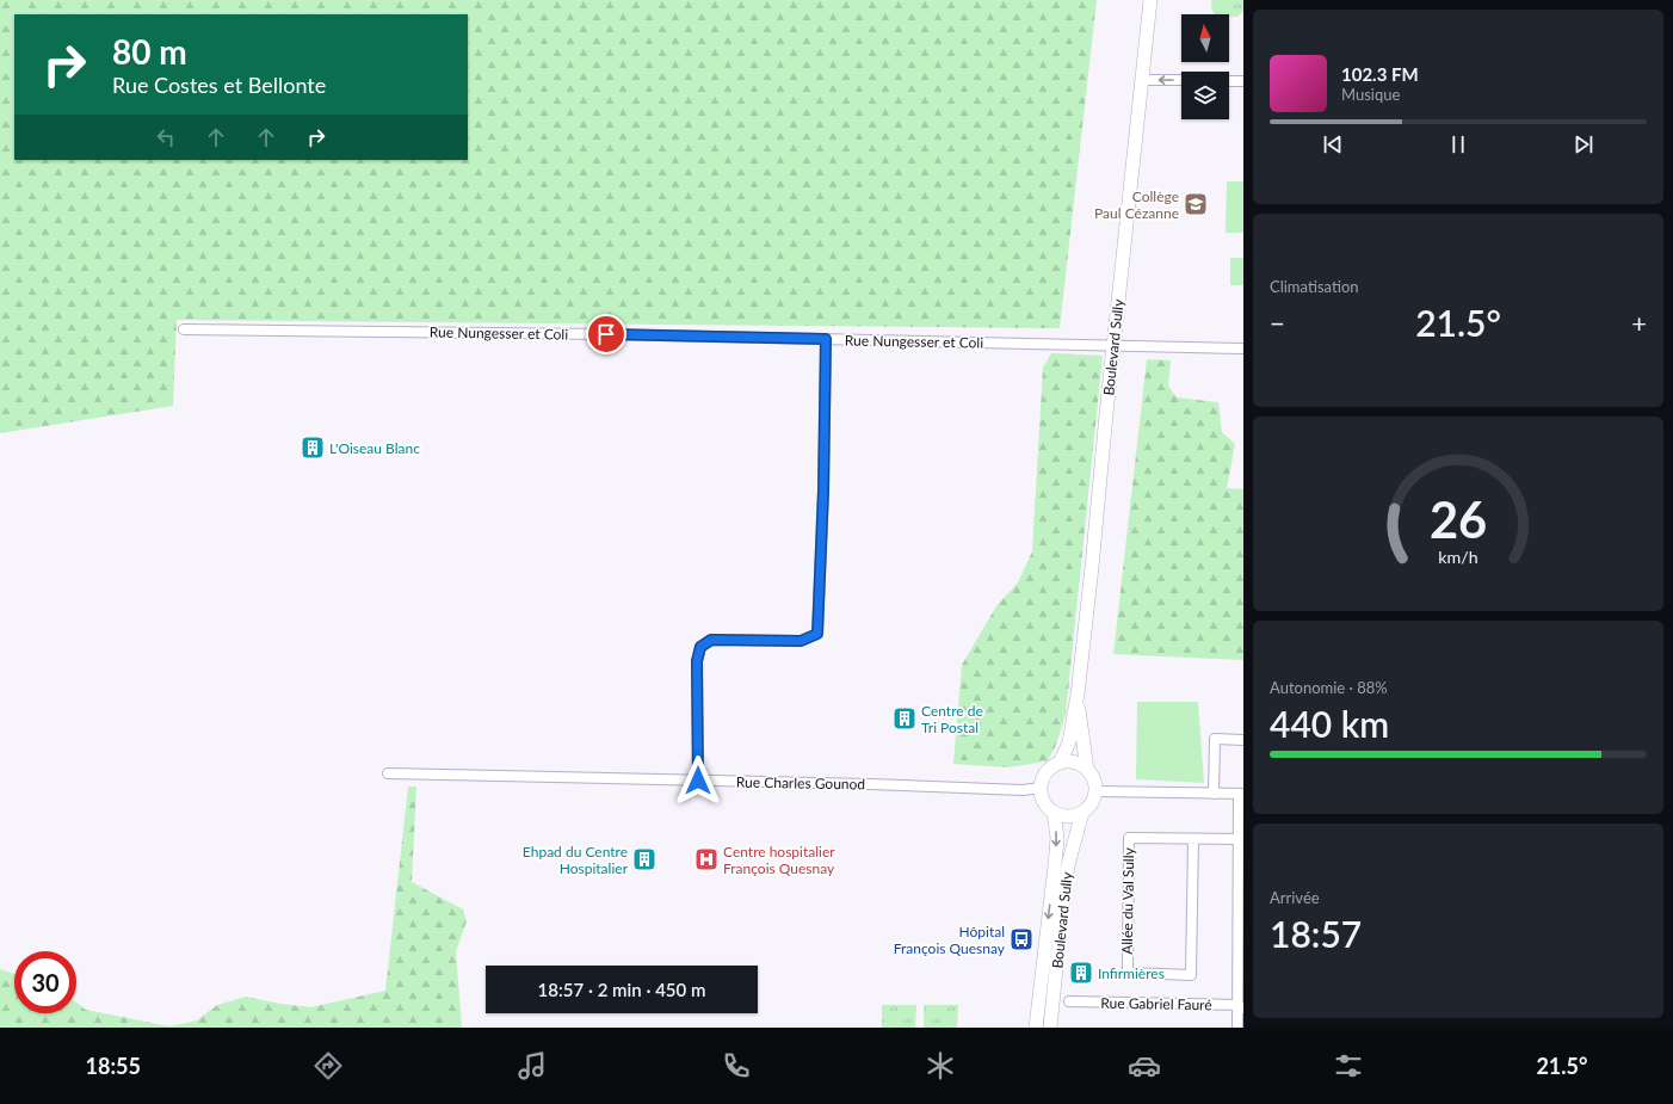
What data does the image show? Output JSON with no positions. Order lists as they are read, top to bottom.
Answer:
{
  "streets": {
    "street": [
      "Rue Nungesser et Coli",
      "Boulevard Sully",
      "Rue Charles Gounod",
      "Allée du Val Sully",
      "Rue Gabriel Fauré"
    ]
  },
  "crossings": [
    ["Rue Nungesser et Coli", "Boulevard Sully"],
    ["Boulevard Sully", "Rue Charles Gounod"]
  ],
  "places": {
    "school or university": ["Collège Paul Cézanne"],
    "building": [
      "L'Oiseau Blanc",
      "Centre de Tri Postal",
      "Ehpad du Centre Hospitalier",
      "Infirmières"
    ],
    "hospital": ["Centre hospitalier François Quesnay"],
    "bus stop": ["Hôpital François Quesnay"]
  },
  "north": "top",
  "page": {
    "turn": ["80 m", "Rue Costes et Bellonte"],
    "song": ["102.3 FM", "Musique"],
    "tile": [
      "Climatisation",
      ["Autonomie · 88%", "440 km"],
      ["Arrivée", "18:57"]
    ],
    "heat": ["−", "21.5°", "+"],
    "limit": "30",
    "trip": "18:57 · 2 min · 450 m",
    "tabs": ["18:55", "21.5°"],
    "gauge": ["26", "km/h"]
  }
}
